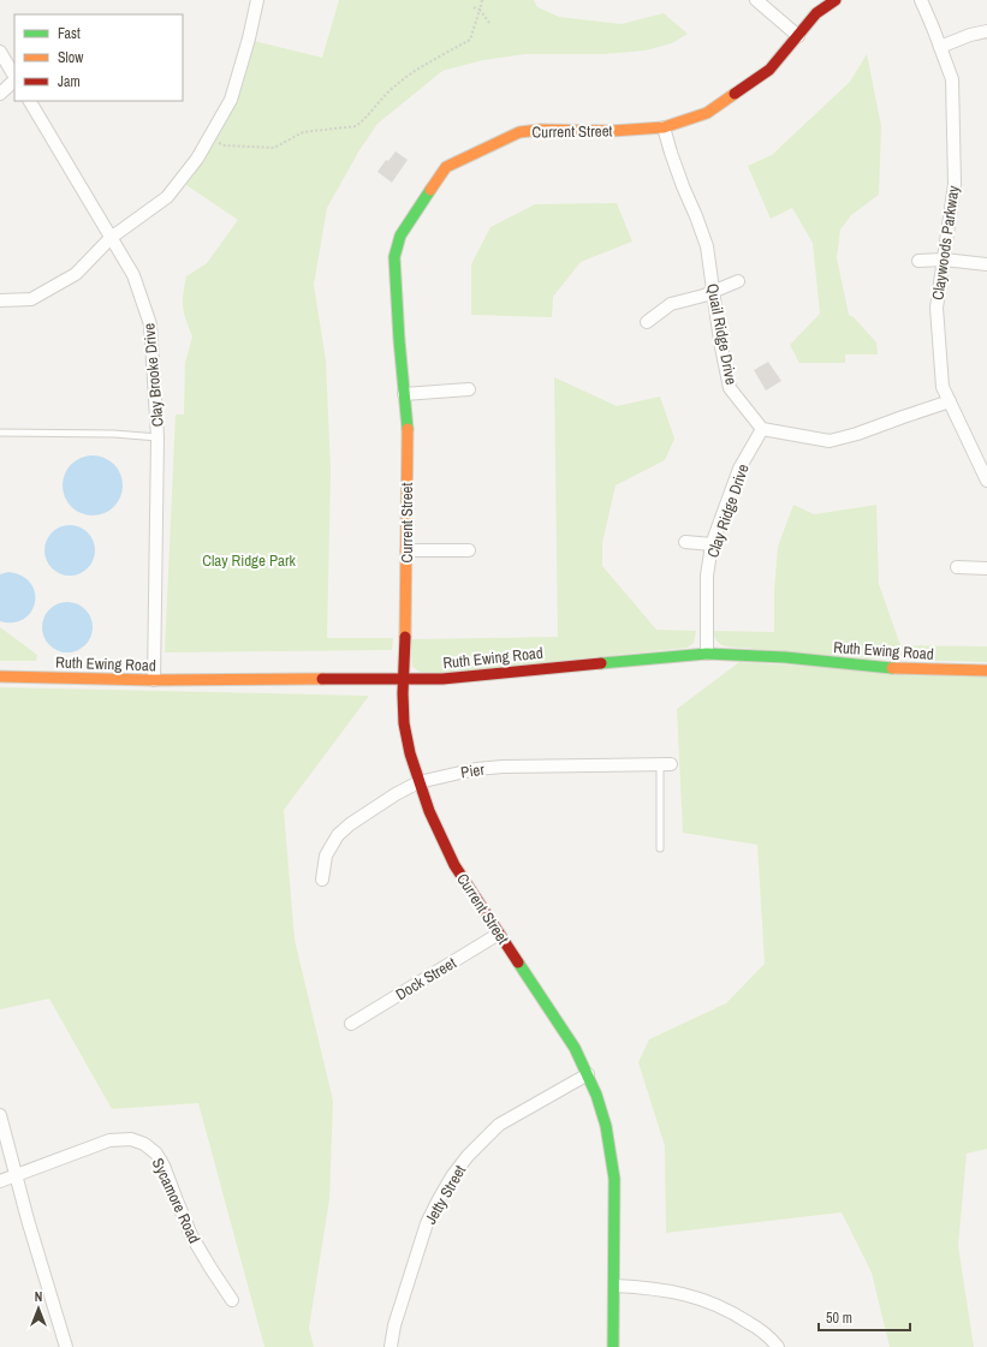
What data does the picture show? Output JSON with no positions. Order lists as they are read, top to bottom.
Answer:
{
  "streets": {
    "street": [
      "Current Street",
      "Claywoods Parkway",
      "Quail Ridge Drive",
      "Clay Brooke Drive",
      "Clay Ridge Drive",
      "Ruth Ewing Road",
      "Pier",
      "Dock Street",
      "Jetty Street",
      "Sycamore Road"
    ]
  },
  "crossings": [
    ["Current Street", "Quail Ridge Drive"],
    ["Current Street", "Ruth Ewing Road"],
    ["Current Street", "Pier"],
    ["Current Street", "Dock Street"],
    ["Current Street", "Jetty Street"],
    ["Quail Ridge Drive", "Clay Ridge Drive"],
    ["Clay Brooke Drive", "Ruth Ewing Road"],
    ["Clay Ridge Drive", "Ruth Ewing Road"]
  ],
  "parks": ["Clay Ridge Park"],
  "legend": ["Fast", "Slow", "Jam"],
  "scale_bar": "50 m",
  "north": "top"
}
